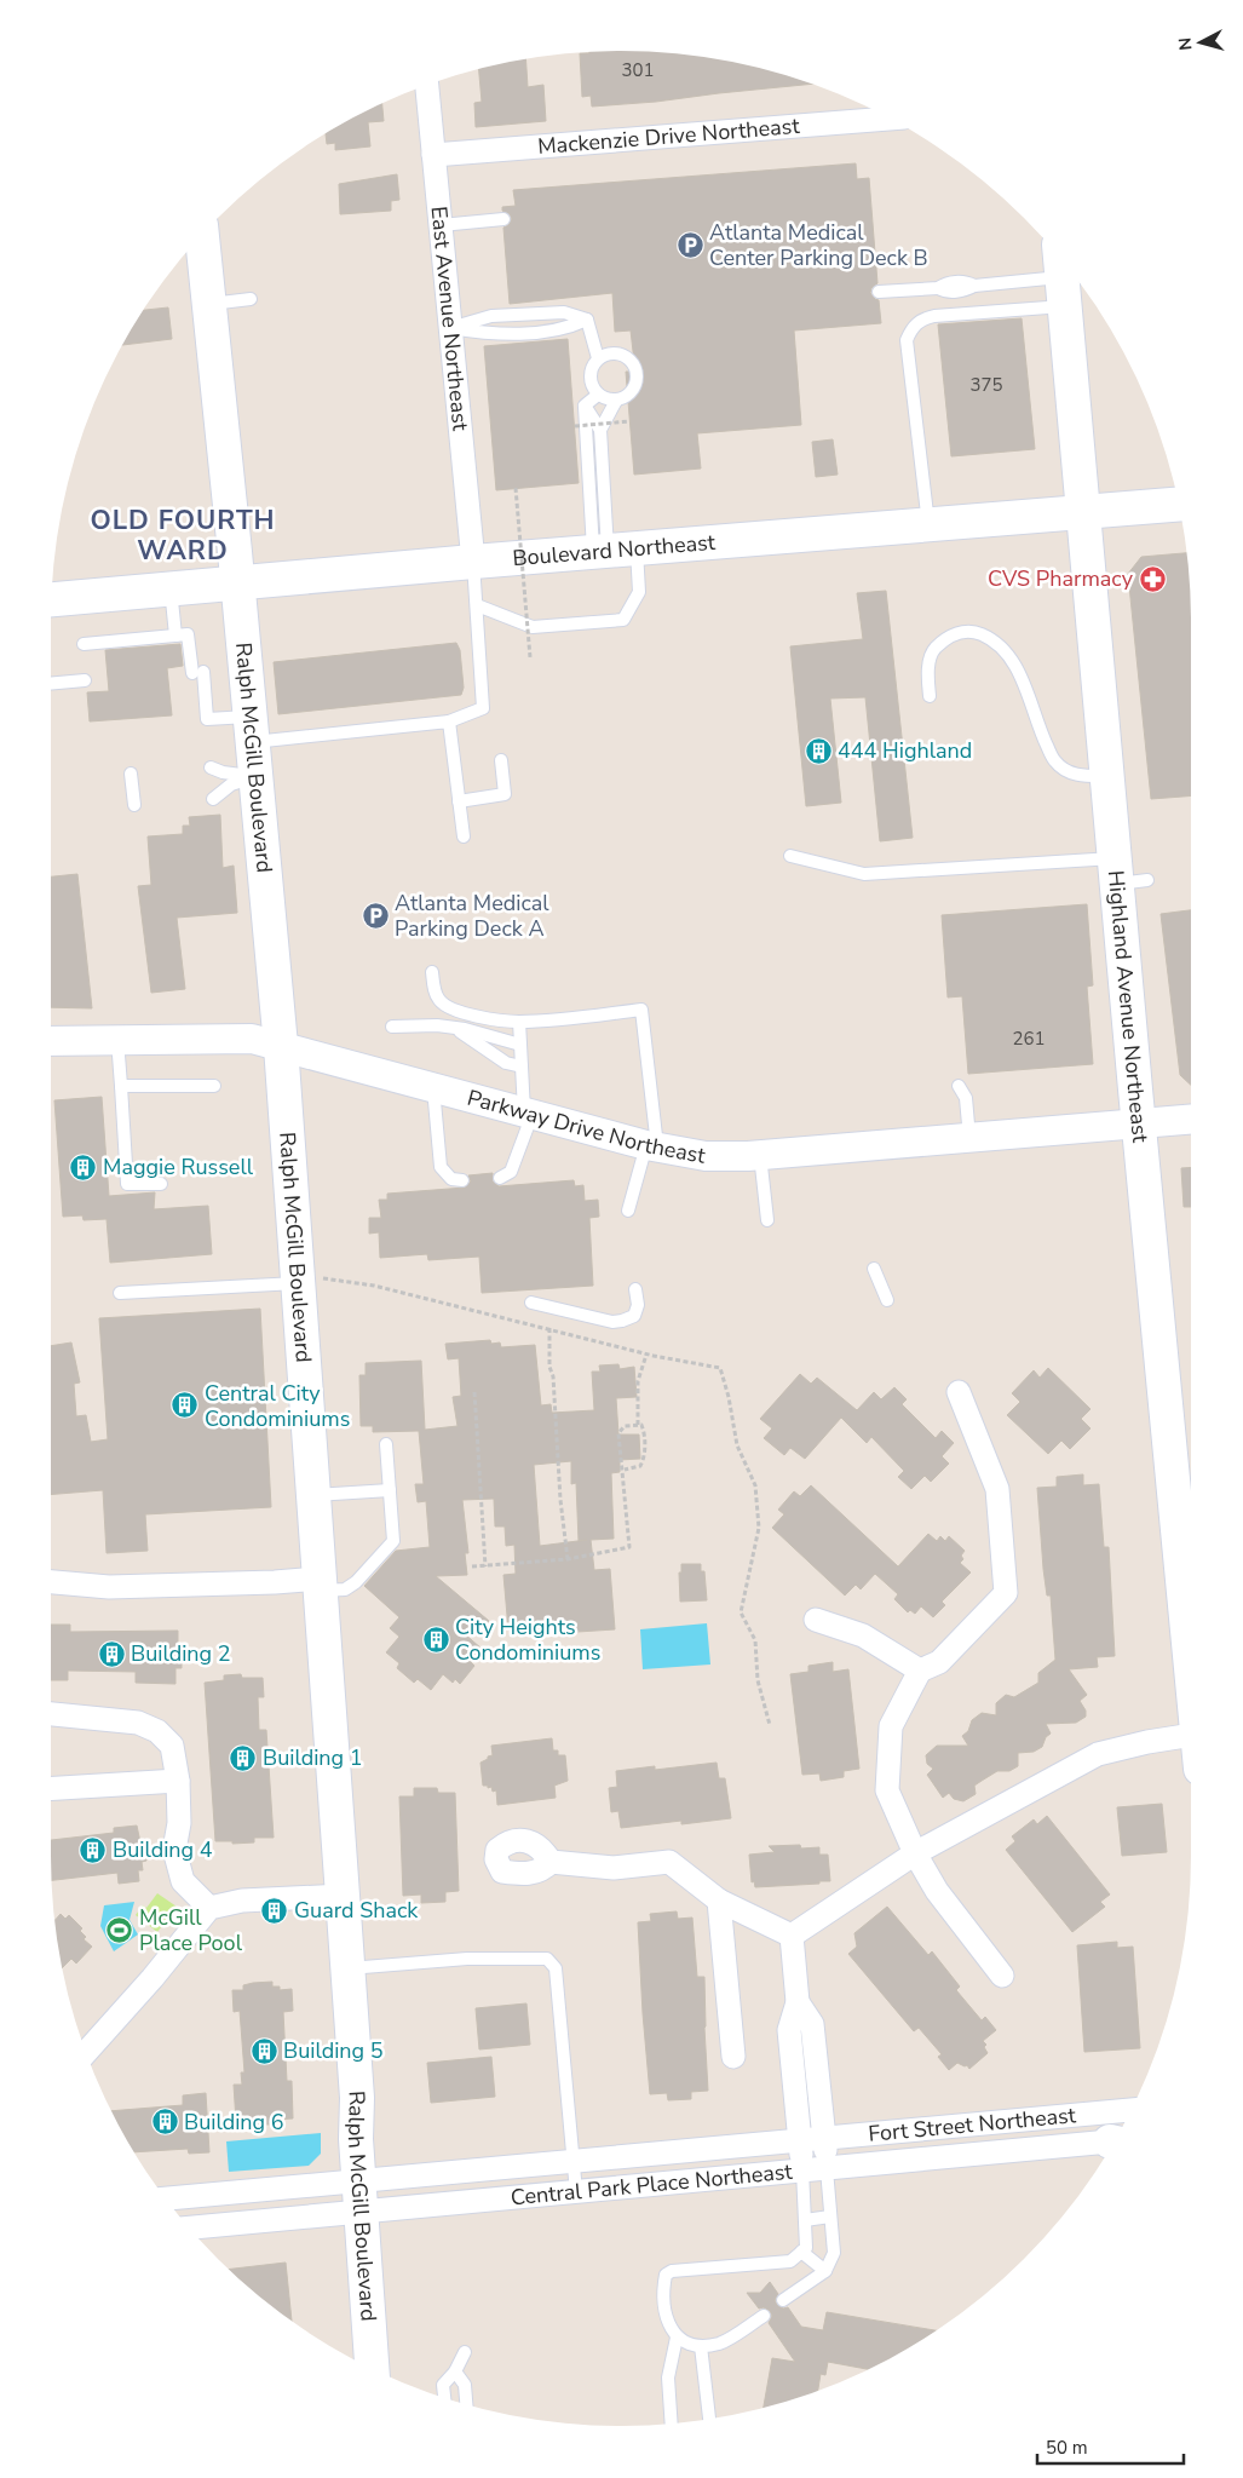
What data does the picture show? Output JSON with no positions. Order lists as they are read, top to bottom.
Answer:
{
  "streets": {
    "main road": ["Boulevard Northeast", "Ralph McGill Boulevard", "Highland Avenue Northeast"],
    "street": [
      "Mackenzie Drive Northeast",
      "East Avenue Northeast",
      "Parkway Drive Northeast",
      "Fort Street Northeast",
      "Central Park Place Northeast"
    ]
  },
  "crossings": [
    ["Mackenzie Drive Northeast", "East Avenue Northeast"],
    ["East Avenue Northeast", "Boulevard Northeast"],
    ["Boulevard Northeast", "Ralph McGill Boulevard"],
    ["Boulevard Northeast", "Highland Avenue Northeast"],
    ["Ralph McGill Boulevard", "Parkway Drive Northeast"],
    ["Ralph McGill Boulevard", "Central Park Place Northeast"],
    ["Highland Avenue Northeast", "Parkway Drive Northeast"],
    ["Fort Street Northeast", "Central Park Place Northeast"]
  ],
  "districts": ["OLD FOURTH WARD"],
  "places": {
    "parking": ["Atlanta Medical Center Parking Deck B", "Atlanta Medical Parking Deck A"],
    "pharmacy": ["CVS Pharmacy"],
    "building": [
      "444 Highland",
      "Maggie Russell",
      "Central City Condominiums",
      "City Heights Condominiums",
      "Building 2",
      "Building 1",
      "Building 4",
      "Guard Shack",
      "Building 5",
      "Building 6"
    ],
    "sports": ["McGill Place Pool"]
  },
  "house_numbers": ["301", "375", "261"],
  "scale_bar": "50 m",
  "north": "left"
}
